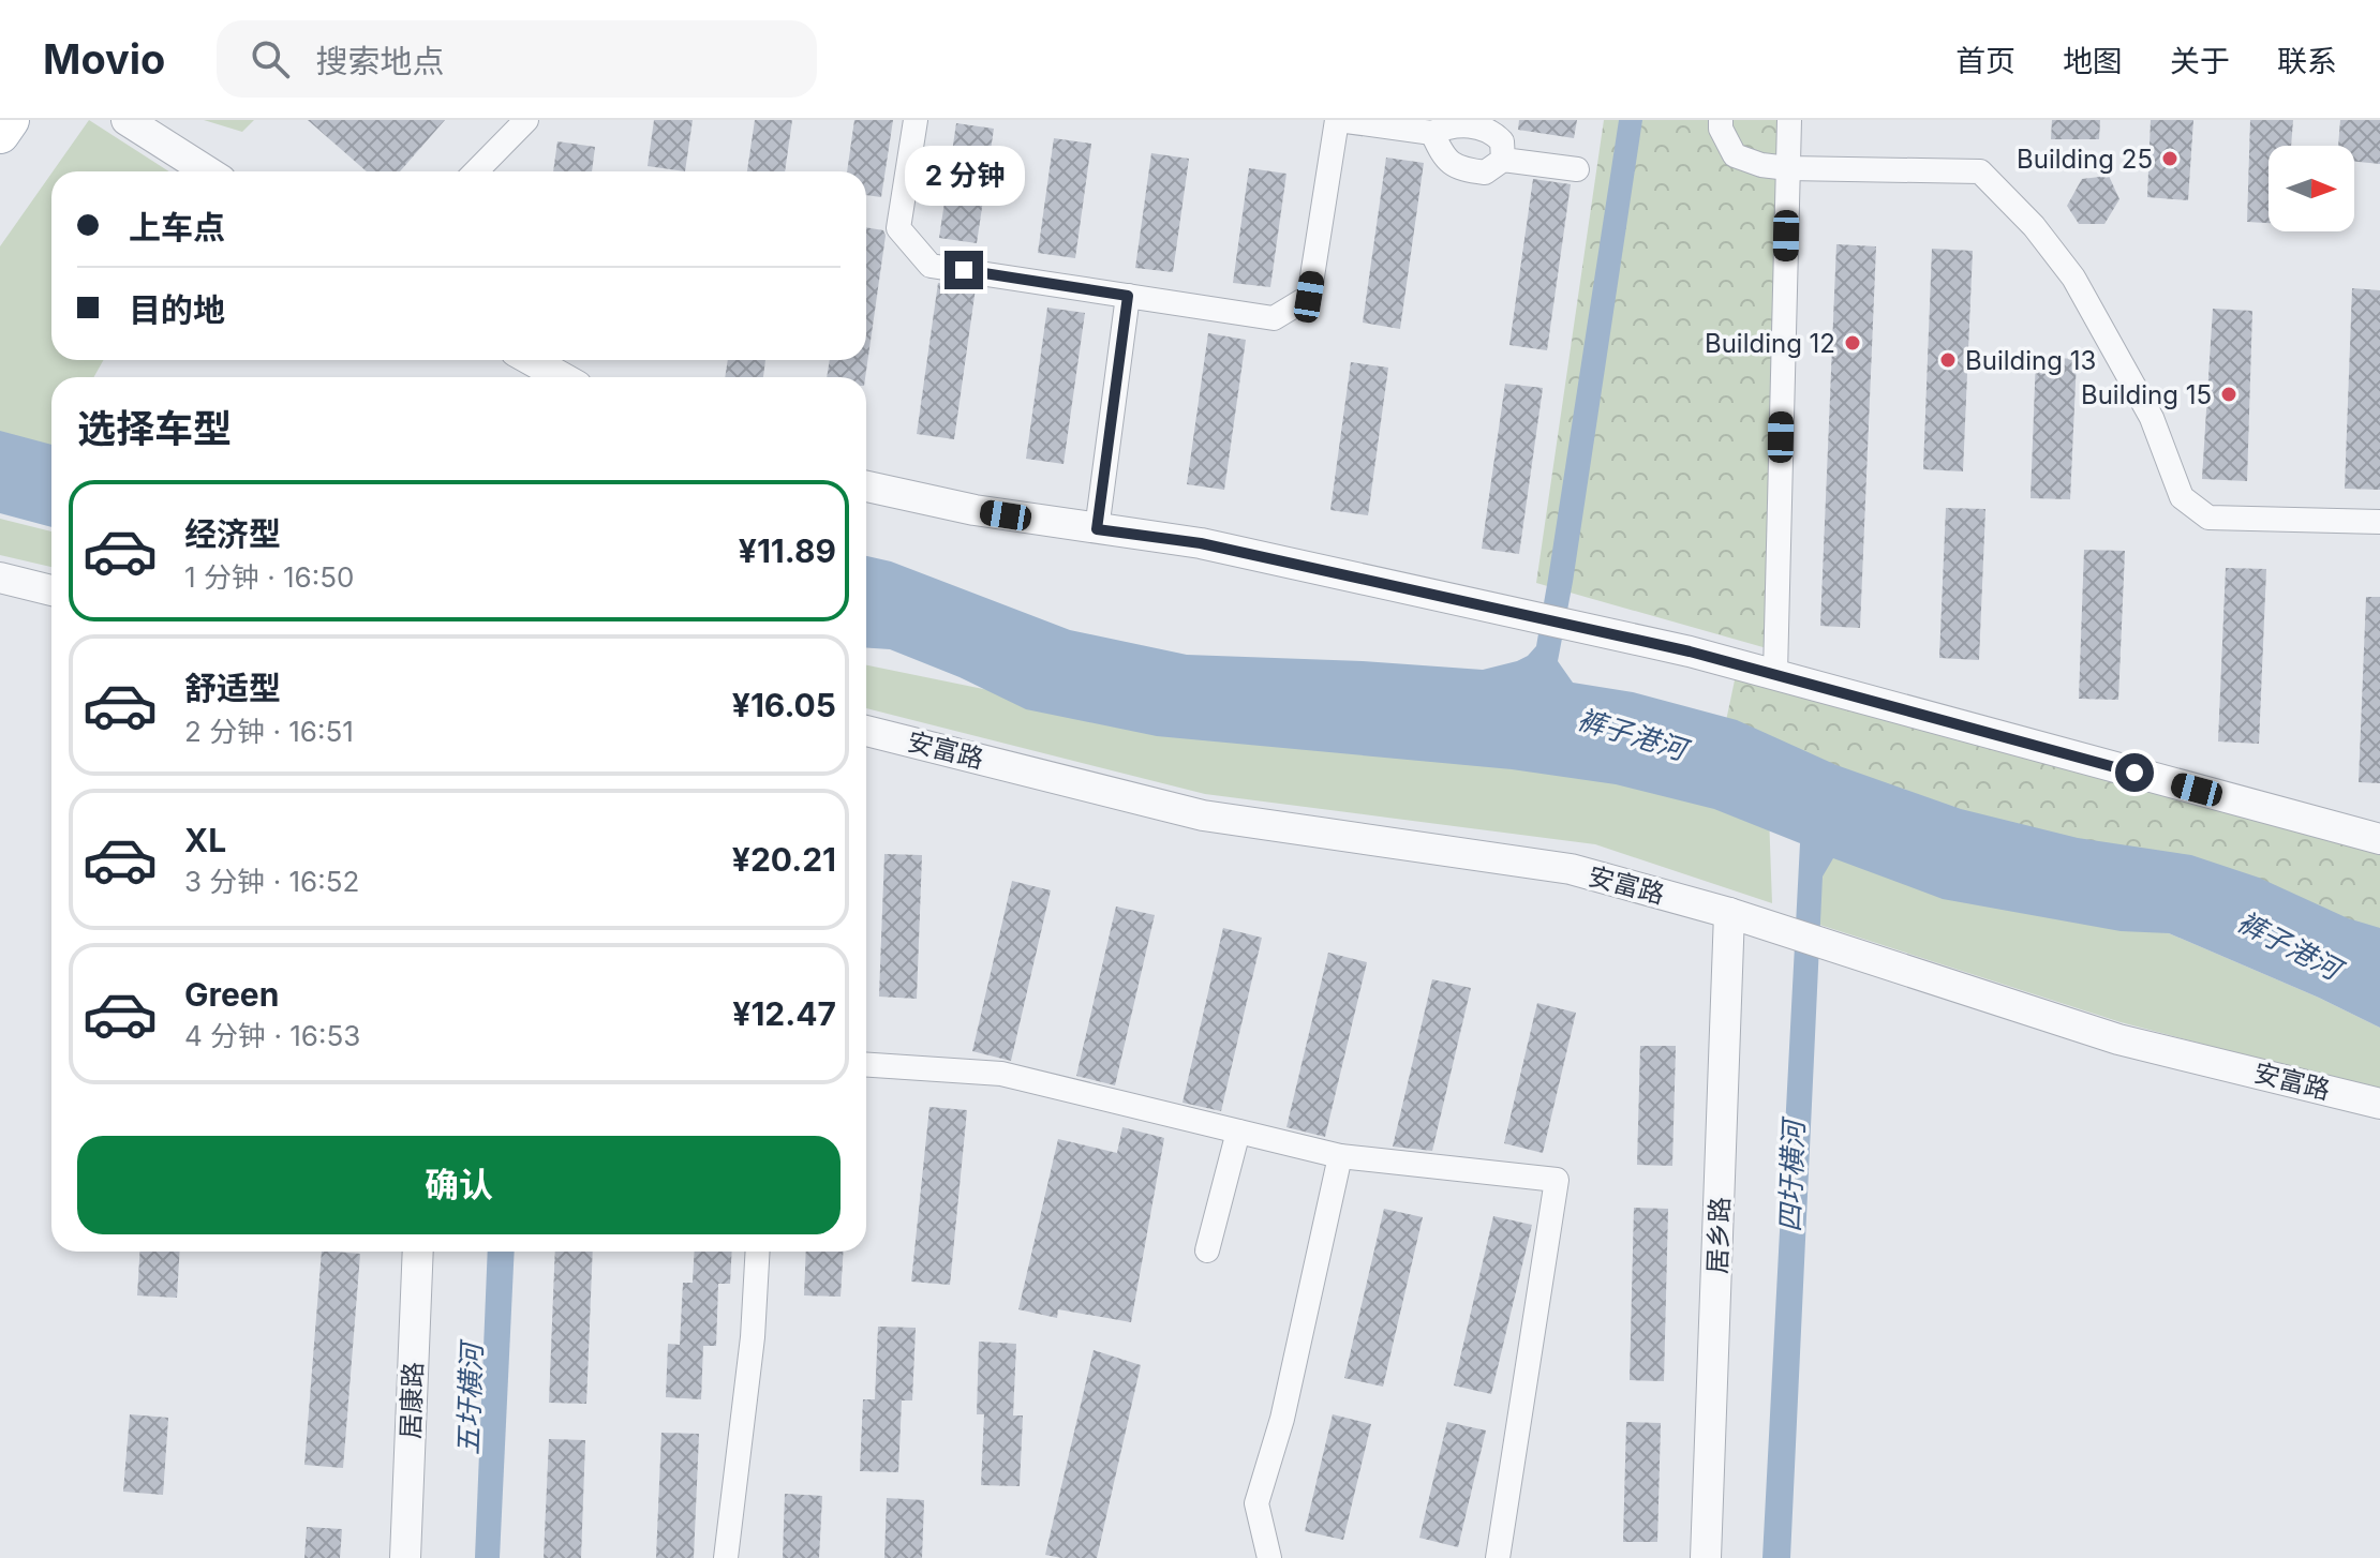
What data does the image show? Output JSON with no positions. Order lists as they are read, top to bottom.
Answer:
{
  "streets": {
    "street": ["安富路", "居乡路", "居康路"]
  },
  "crossings": [
    ["安富路", "居乡路"]
  ],
  "water": ["裤子港河", "四圩横河", "五圩横河"],
  "places": [
    "Building 25",
    "Building 12",
    "Building 13",
    "Building 15"
  ],
  "north": "right",
  "page": {
    "header": "Movio",
    "search": "搜索地点",
    "nav": [
      "首页",
      "地图",
      "关于",
      "联系"
    ],
    "bubble": "2 分钟",
    "banner": ["上车点", "目的地"],
    "heading": "选择车型",
    "list": [
      {
        "name": "经济型",
        "note": "1 分钟 · 16:50",
        "value": "¥11.89"
      },
      {
        "name": "舒适型",
        "note": "2 分钟 · 16:51",
        "value": "¥16.05"
      },
      {
        "name": "XL",
        "note": "3 分钟 · 16:52",
        "value": "¥20.21"
      },
      {
        "name": "Green",
        "note": "4 分钟 · 16:53",
        "value": "¥12.47"
      }
    ],
    "buttons": "确认"
  }
}
